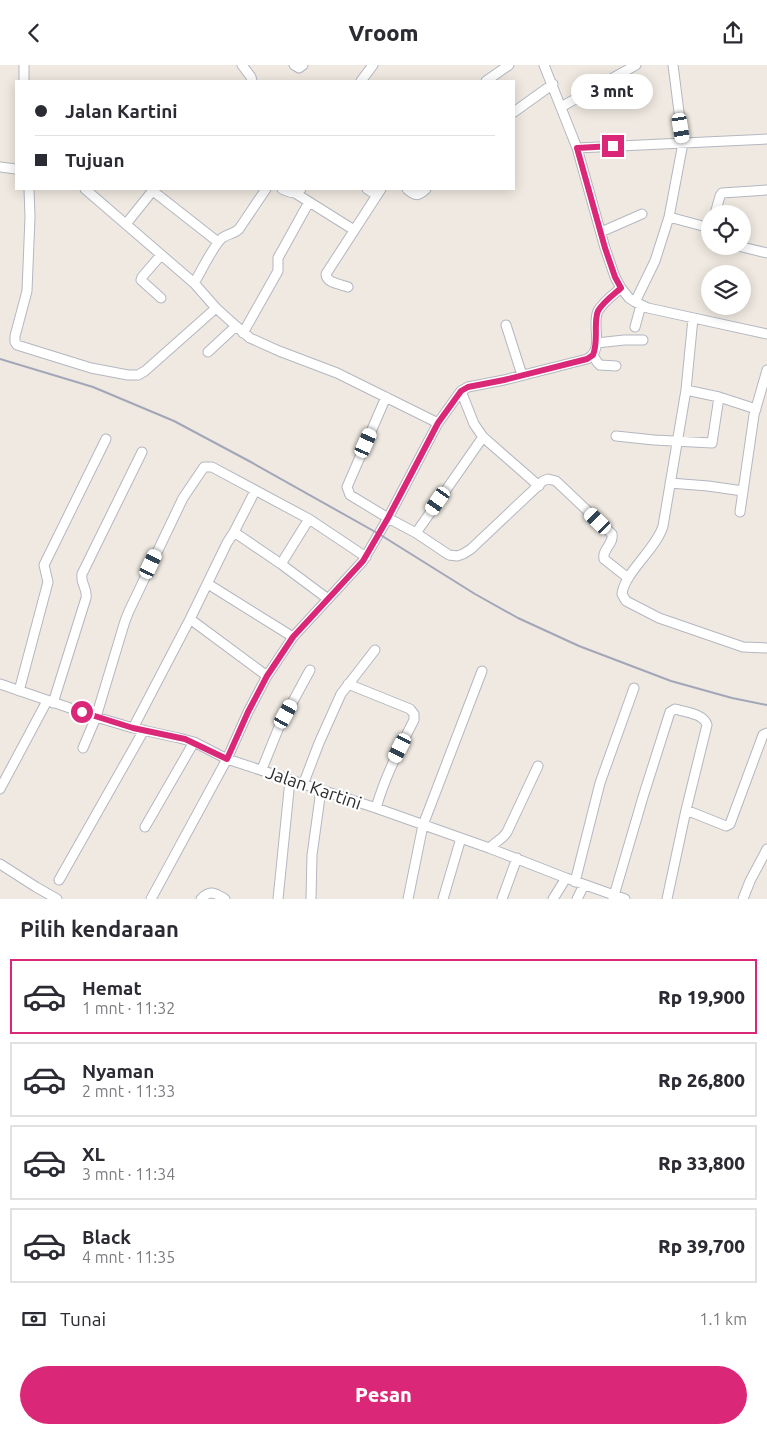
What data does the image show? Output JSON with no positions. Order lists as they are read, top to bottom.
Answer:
{
  "streets": {
    "street": ["Jalan Kartini"]
  },
  "page": {
    "header": "Vroom",
    "bubble": "3 mnt",
    "banner": ["Jalan Kartini", "Tujuan"],
    "heading": "Pilih kendaraan",
    "list": [
      {
        "name": "Hemat",
        "note": "1 mnt · 11:32",
        "value": "Rp 19,900"
      },
      {
        "name": "Nyaman",
        "note": "2 mnt · 11:33",
        "value": "Rp 26,800"
      },
      {
        "name": "XL",
        "note": "3 mnt · 11:34",
        "value": "Rp 33,800"
      },
      {
        "name": "Black",
        "note": "4 mnt · 11:35",
        "value": "Rp 39,700"
      }
    ],
    "pay": ["Tunai", "1.1 km"],
    "buttons": "Pesan"
  }
}
